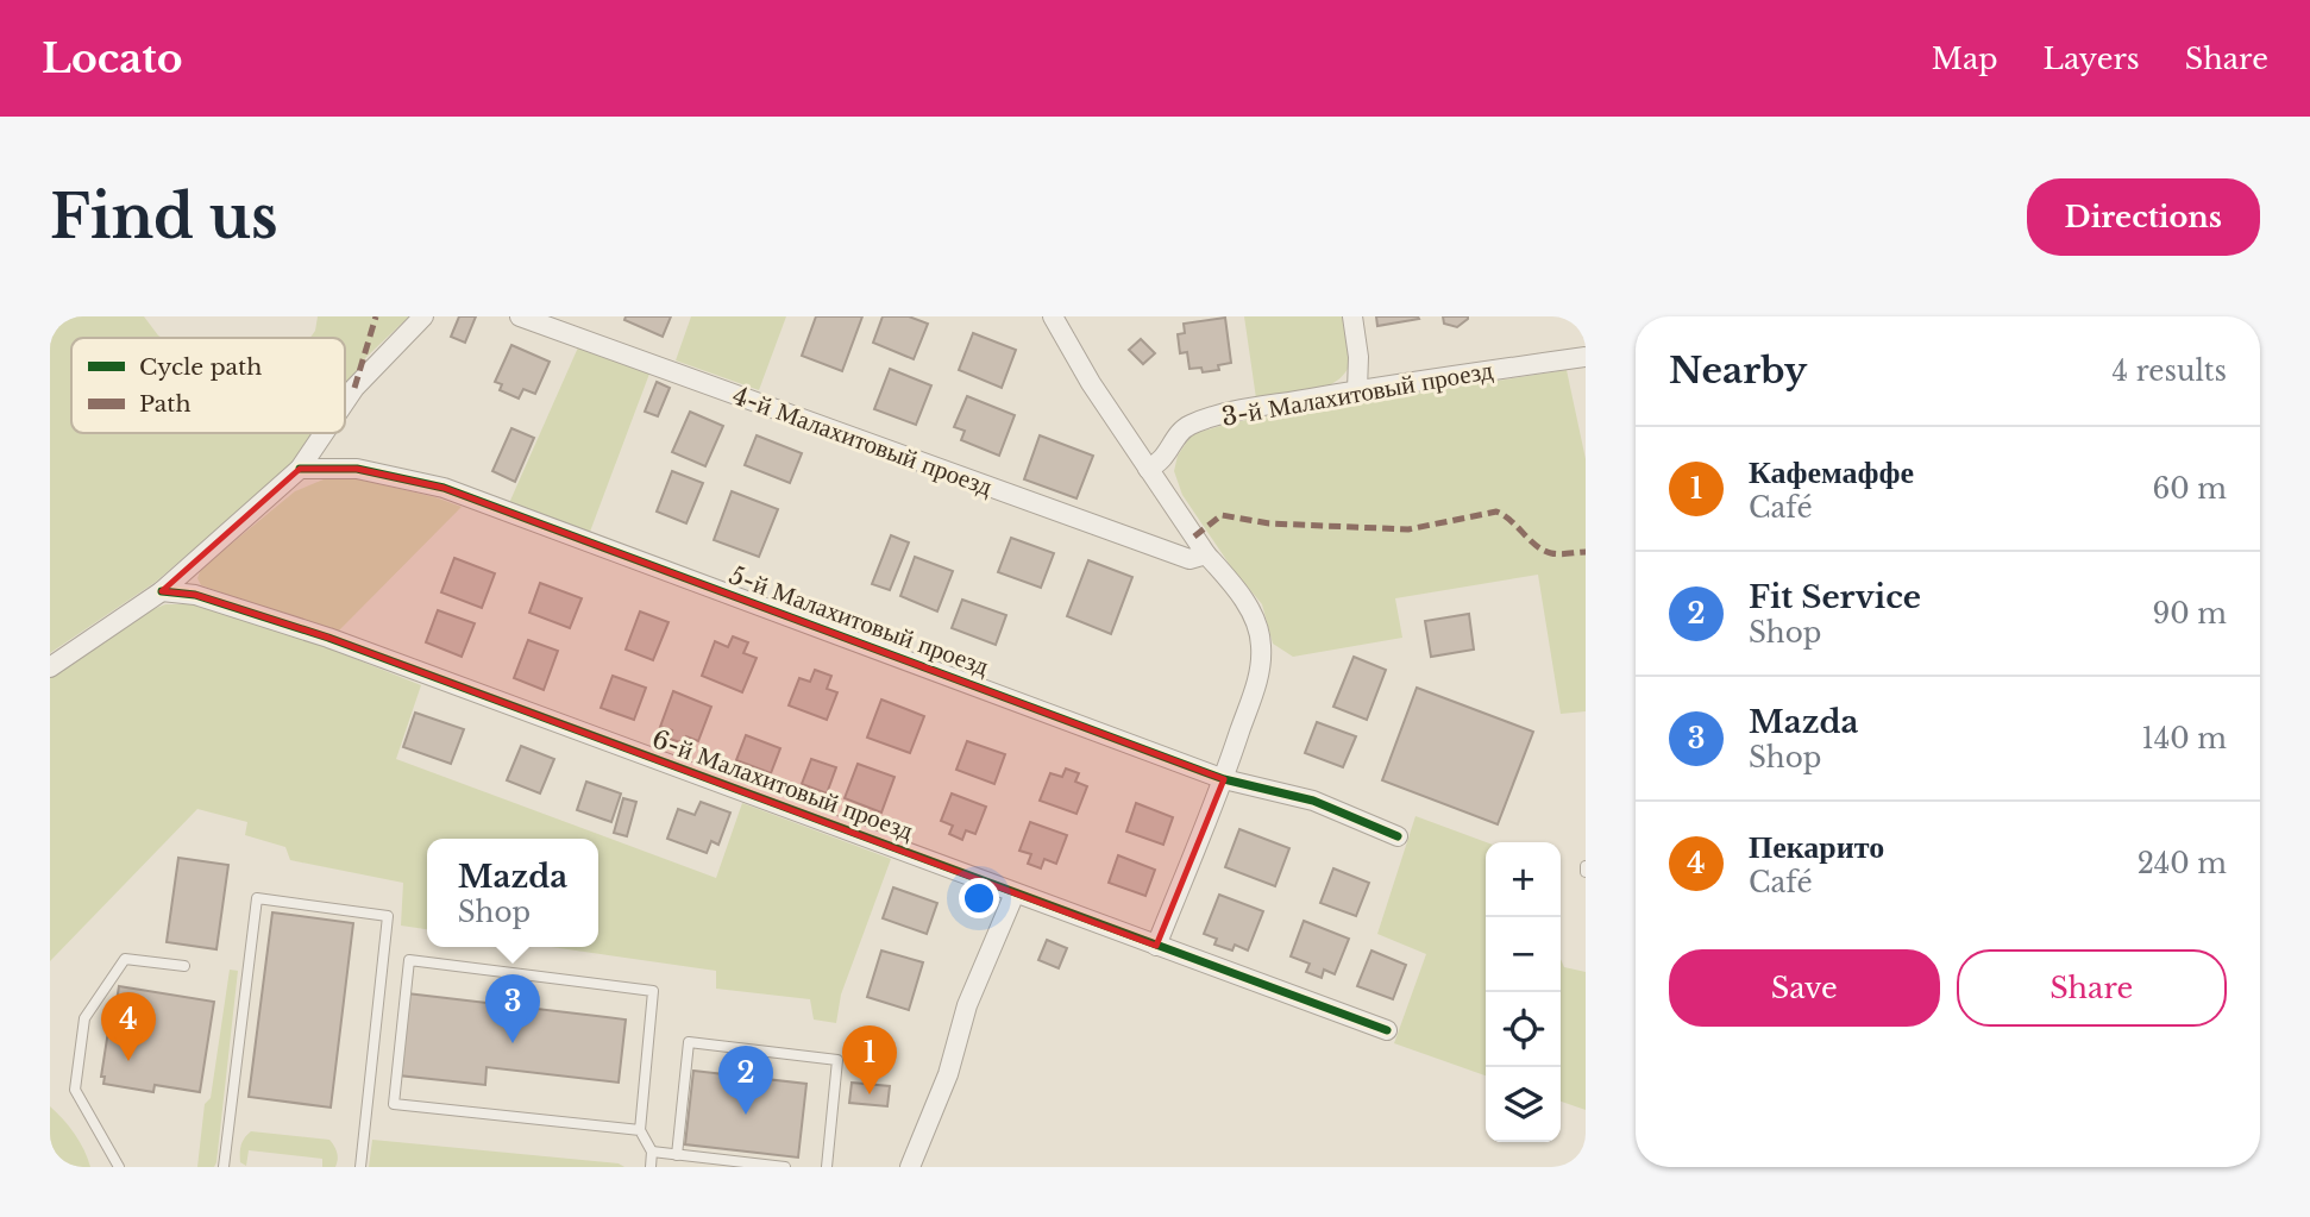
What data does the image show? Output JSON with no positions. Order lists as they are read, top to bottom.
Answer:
{
  "streets": {
    "street": [
      "3-й Малахитовый проезд",
      "4-й Малахитовый проезд",
      "5-й Малахитовый проезд",
      "6-й Малахитовый проезд"
    ]
  },
  "legend": ["Cycle path", "Path"],
  "page": {
    "header": "Locato",
    "nav": ["Map", "Layers", "Share"],
    "buttons": [
      "Directions",
      ["Save", "Share"]
    ],
    "title": "Find us",
    "heading": ["Nearby", "4 results"],
    "list": [
      {
        "mark": "1",
        "name": "Кафемаффе",
        "note": "Café",
        "value": "60 m"
      },
      {
        "mark": "2",
        "name": "Fit Service",
        "note": "Shop",
        "value": "90 m"
      },
      {
        "mark": "3",
        "name": "Mazda",
        "note": "Shop",
        "value": "140 m"
      },
      {
        "mark": "4",
        "name": "Пекарито",
        "note": "Café",
        "value": "240 m"
      }
    ],
    "popup": ["Mazda", "Shop"],
    "map_buttons": ["+", "−"],
    "pins": [
      "3",
      "4",
      "1",
      "2"
    ]
  }
}
